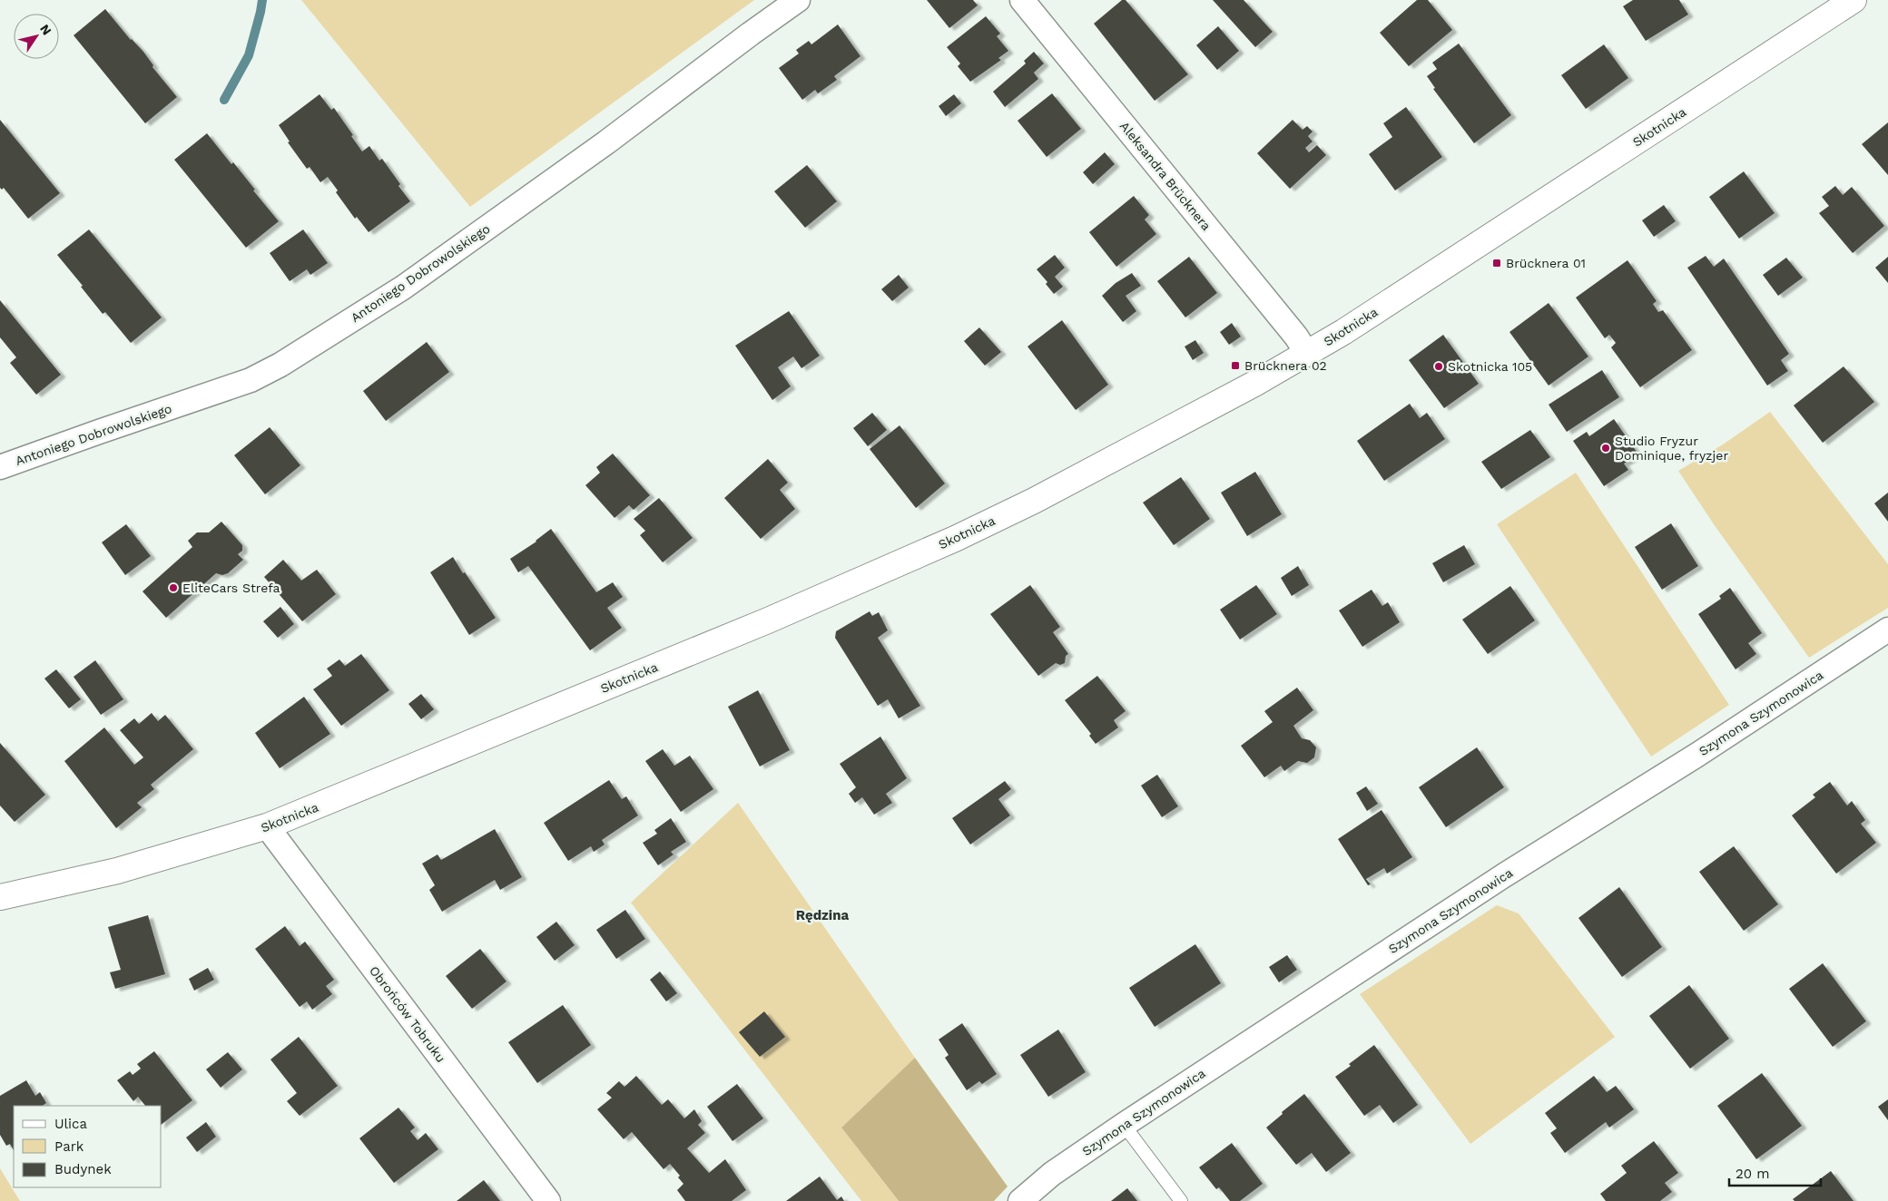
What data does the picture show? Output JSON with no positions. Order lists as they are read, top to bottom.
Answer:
{
  "streets": {
    "street": [
      "Skotnicka",
      "Aleksandra Brücknera",
      "Antoniego Dobrowolskiego",
      "Szymona Szymonowica",
      "Obrońców Tobruku"
    ]
  },
  "crossings": [
    ["Skotnicka", "Aleksandra Brücknera"],
    ["Skotnicka", "Obrońców Tobruku"]
  ],
  "districts": ["Rędzina"],
  "places": {
    "transit": ["Brücknera 01", "Brücknera 02"],
    "other": ["Skotnicka 105", "Studio Fryzur Dominique, fryzjer", "EliteCars Strefa"]
  },
  "legend": ["Ulica", "Park", "Budynek"],
  "scale_bar": "20 m",
  "north": "top right"
}
